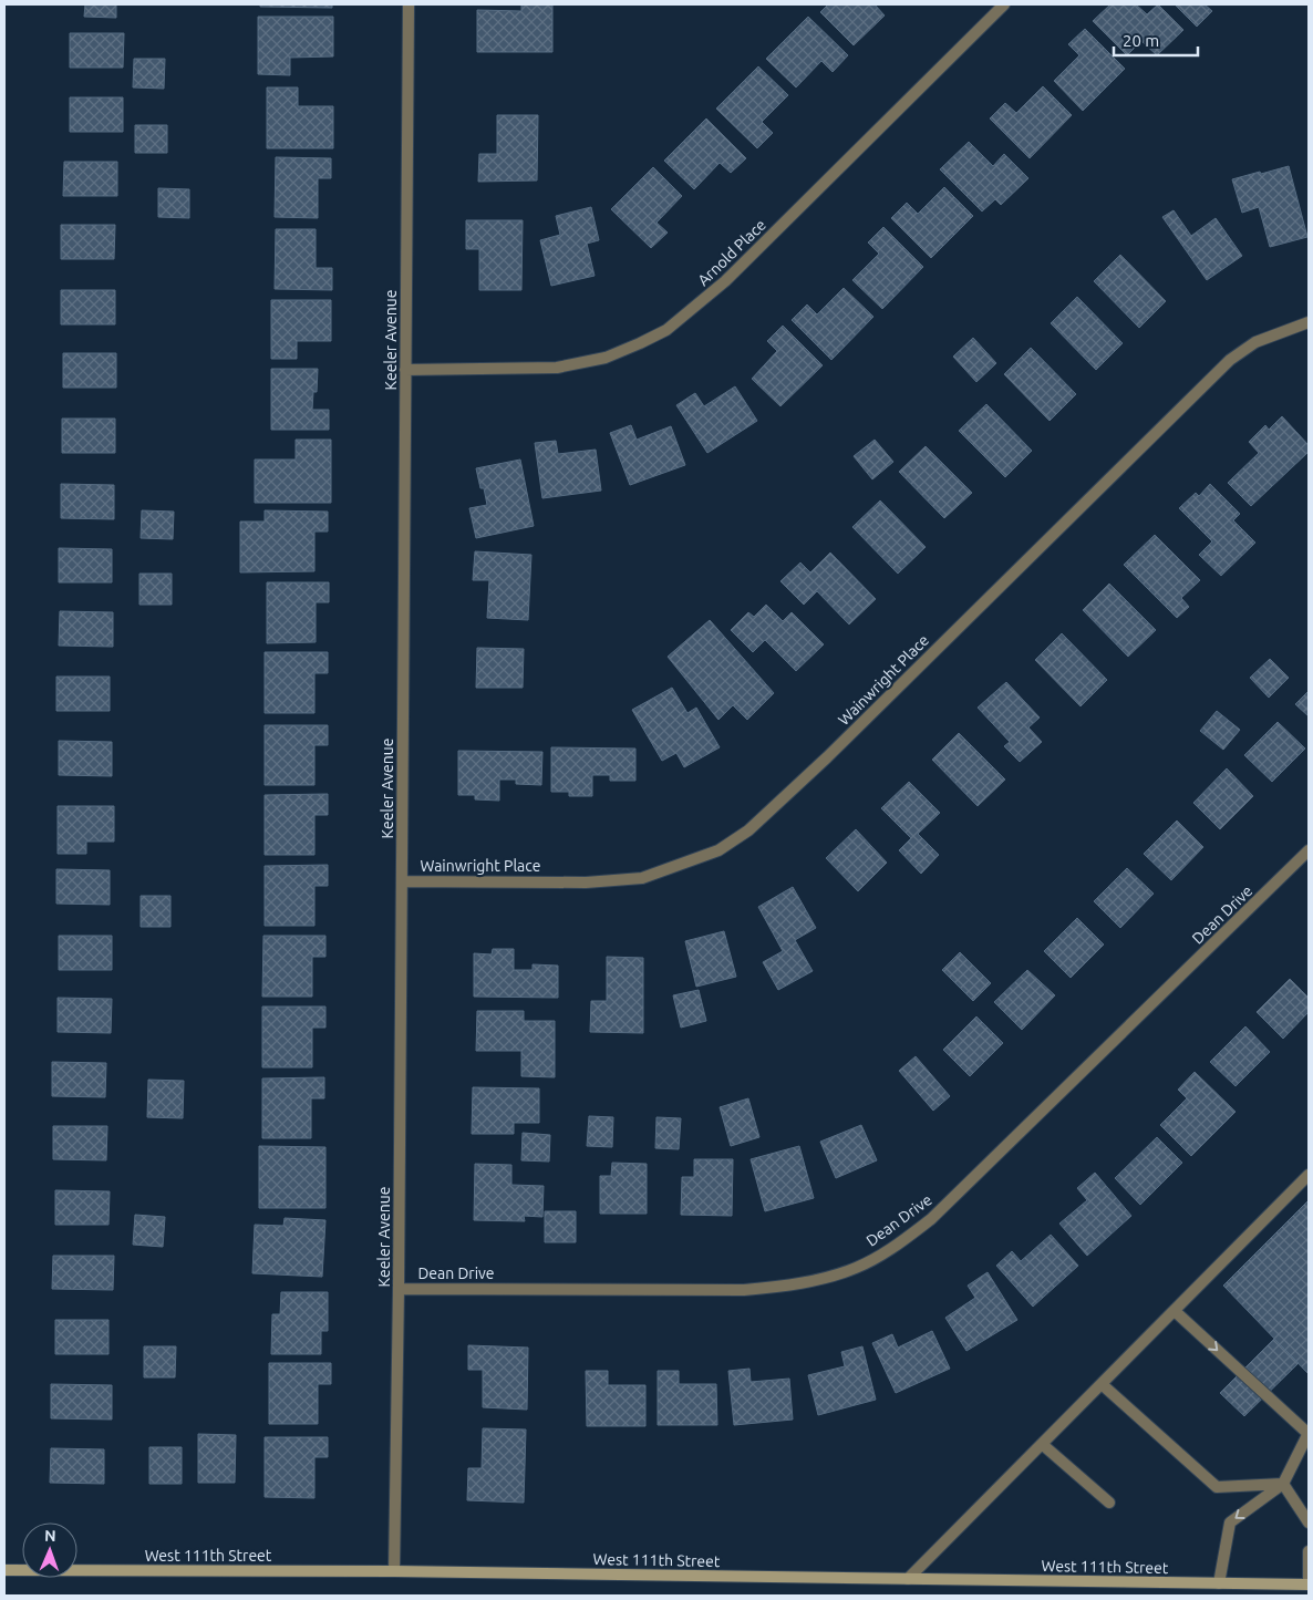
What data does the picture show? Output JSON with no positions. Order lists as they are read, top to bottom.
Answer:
{
  "streets": {
    "main road": ["West 111th Street"],
    "street": [
      "Arnold Place",
      "Keeler Avenue",
      "Wainwright Place",
      "Dean Drive"
    ]
  },
  "crossings": [
    ["Arnold Place", "Keeler Avenue"],
    ["Keeler Avenue", "Wainwright Place"],
    ["Keeler Avenue", "Dean Drive"],
    ["Keeler Avenue", "West 111th Street"]
  ],
  "scale_bar": "20 m",
  "north": "top"
}
